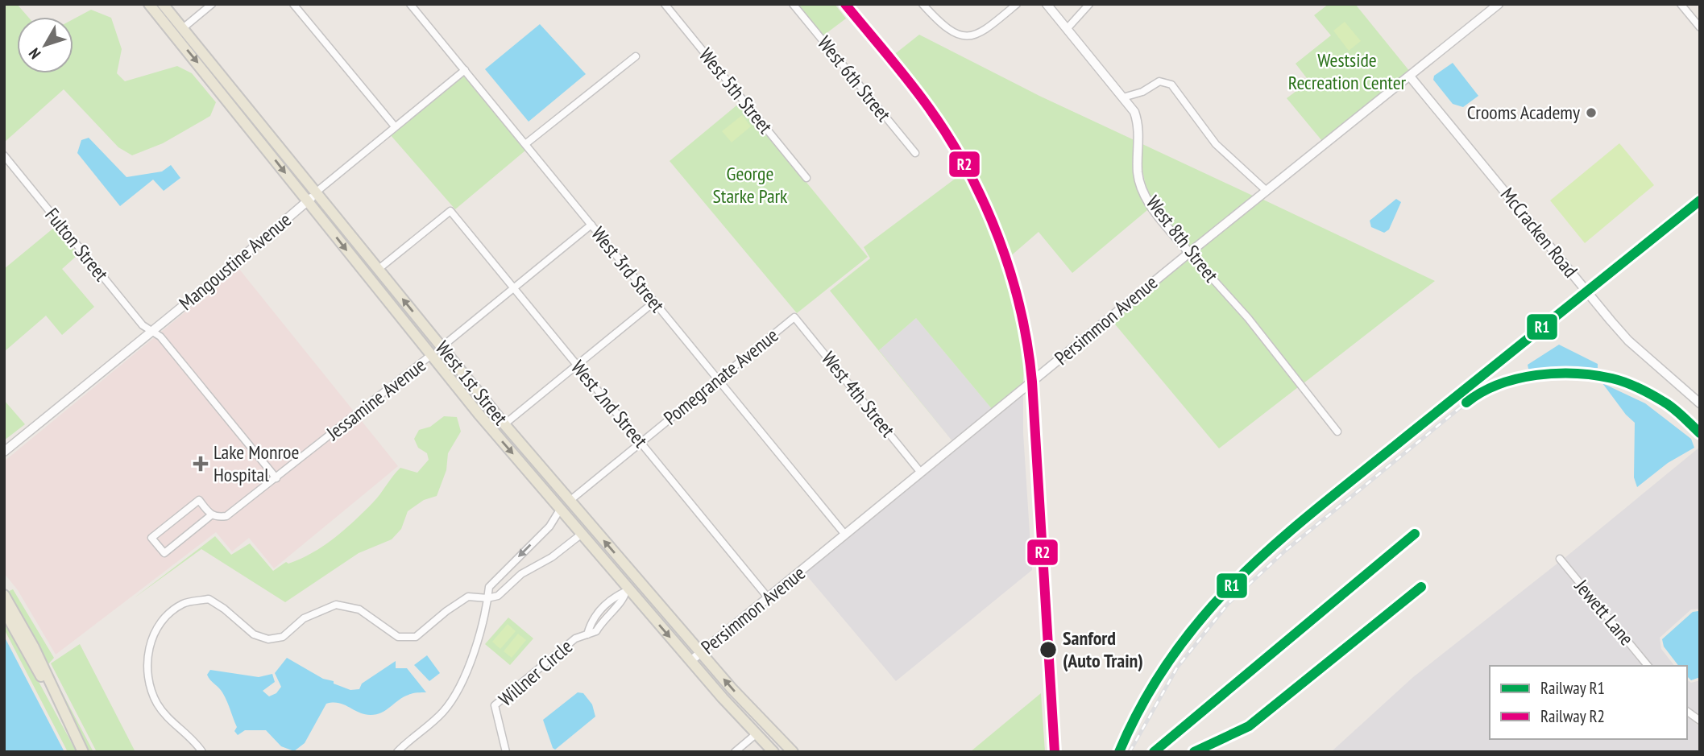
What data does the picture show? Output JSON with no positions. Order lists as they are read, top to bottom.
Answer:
{
  "streets": {
    "main road": ["West 1st Street"],
    "street": [
      "West 6th Street",
      "West 5th Street",
      "McCracken Road",
      "West 8th Street",
      "Fulton Street",
      "Mangoustine Avenue",
      "West 3rd Street",
      "Persimmon Avenue",
      "Pomegranate Avenue",
      "West 4th Street",
      "Jessamine Avenue",
      "West 2nd Street",
      "Jewett Lane",
      "Willner Circle"
    ]
  },
  "crossings": [
    ["McCracken Road", "Persimmon Avenue"],
    ["West 8th Street", "Persimmon Avenue"],
    ["Fulton Street", "Mangoustine Avenue"],
    ["Fulton Street", "Jessamine Avenue"],
    ["Mangoustine Avenue", "West 3rd Street"],
    ["Mangoustine Avenue", "West 1st Street"],
    ["West 3rd Street", "Persimmon Avenue"],
    ["West 3rd Street", "Pomegranate Avenue"],
    ["West 3rd Street", "Jessamine Avenue"],
    ["Persimmon Avenue", "West 1st Street"],
    ["Persimmon Avenue", "West 4th Street"],
    ["Persimmon Avenue", "West 2nd Street"],
    ["Pomegranate Avenue", "West 1st Street"],
    ["Pomegranate Avenue", "West 4th Street"],
    ["Pomegranate Avenue", "West 2nd Street"],
    ["West 1st Street", "Jessamine Avenue"],
    ["West 1st Street", "West 2nd Street"],
    ["West 1st Street", "Willner Circle"],
    ["Jessamine Avenue", "West 2nd Street"]
  ],
  "parks": ["Westside Recreation Center", "George Starke Park"],
  "places": {
    "other": ["Crooms Academy", "Sanford (Auto Train)"],
    "health": ["Lake Monroe Hospital"]
  },
  "lines": ["rail line R2", "rail line R1"],
  "legend": ["Railway R1", "Railway R2"],
  "north": "bottom left"
}
